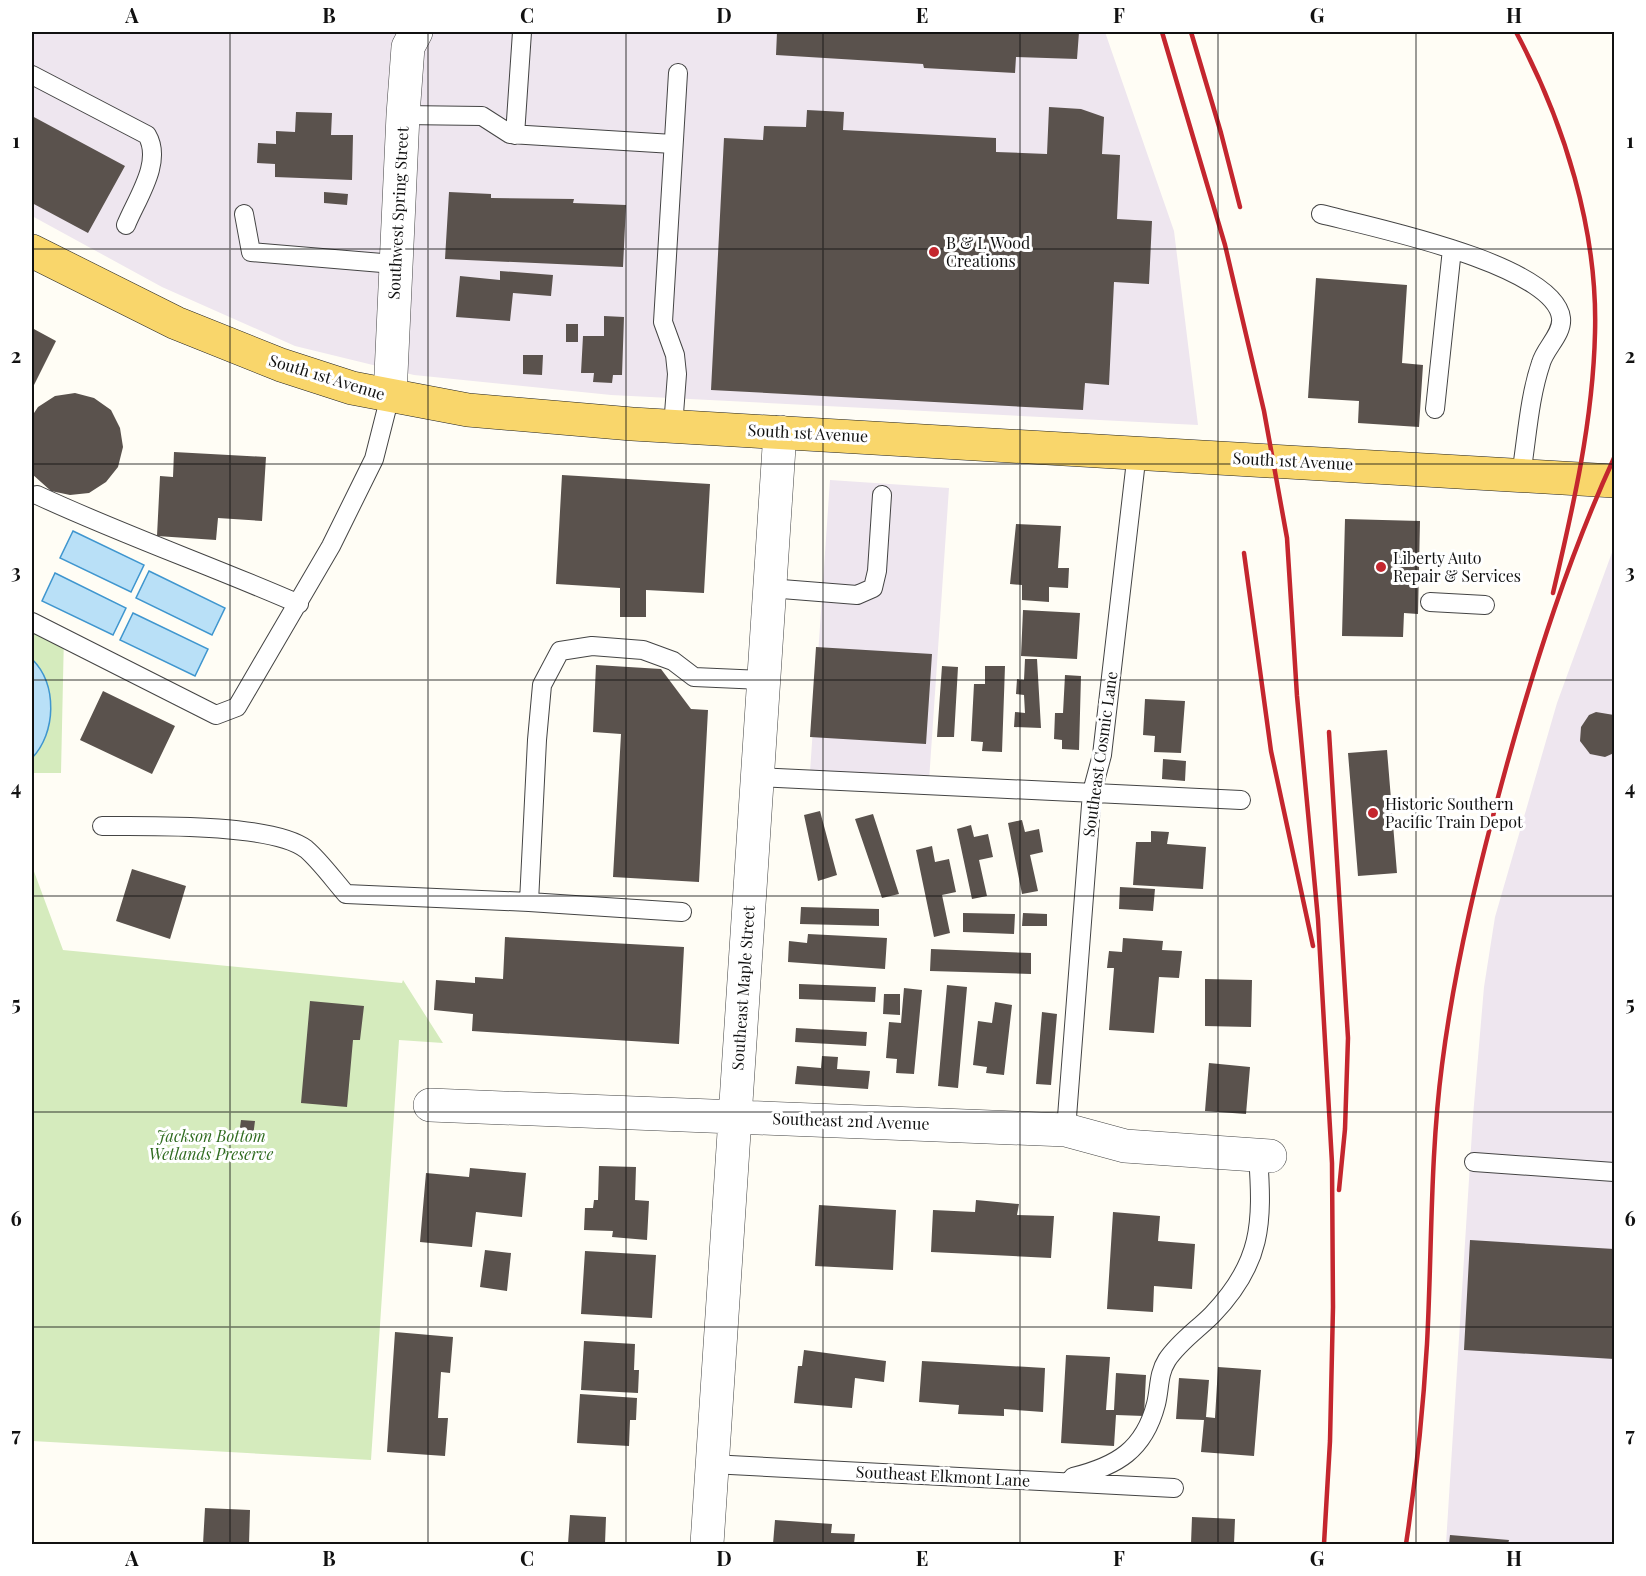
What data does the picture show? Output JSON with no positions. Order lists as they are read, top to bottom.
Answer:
{
  "streets": {
    "main road": ["South 1st Avenue"],
    "street": ["Southwest Spring Street", "Southeast Maple Street", "Southeast 2nd Avenue"],
    "lane": ["Southeast Cosmic Lane", "Southeast Elkmont Lane"]
  },
  "crossings": [
    ["Southwest Spring Street", "South 1st Avenue"],
    ["South 1st Avenue", "Southeast Cosmic Lane"],
    ["South 1st Avenue", "Southeast Maple Street"],
    ["Southeast Cosmic Lane", "Southeast 2nd Avenue"],
    ["Southeast Maple Street", "Southeast 2nd Avenue"],
    ["Southeast Maple Street", "Southeast Elkmont Lane"]
  ],
  "parks": ["Jackson Bottom Wetlands Preserve"],
  "places": ["B & L Wood Creations", "Liberty Auto Repair & Services", "Historic Southern Pacific Train Depot"],
  "grid": {
    "columns": [
      "A",
      "B",
      "C",
      "D",
      "E",
      "F",
      "G",
      "H"
    ],
    "rows": [
      "1",
      "2",
      "3",
      "4",
      "5",
      "6",
      "7"
    ]
  }
}
